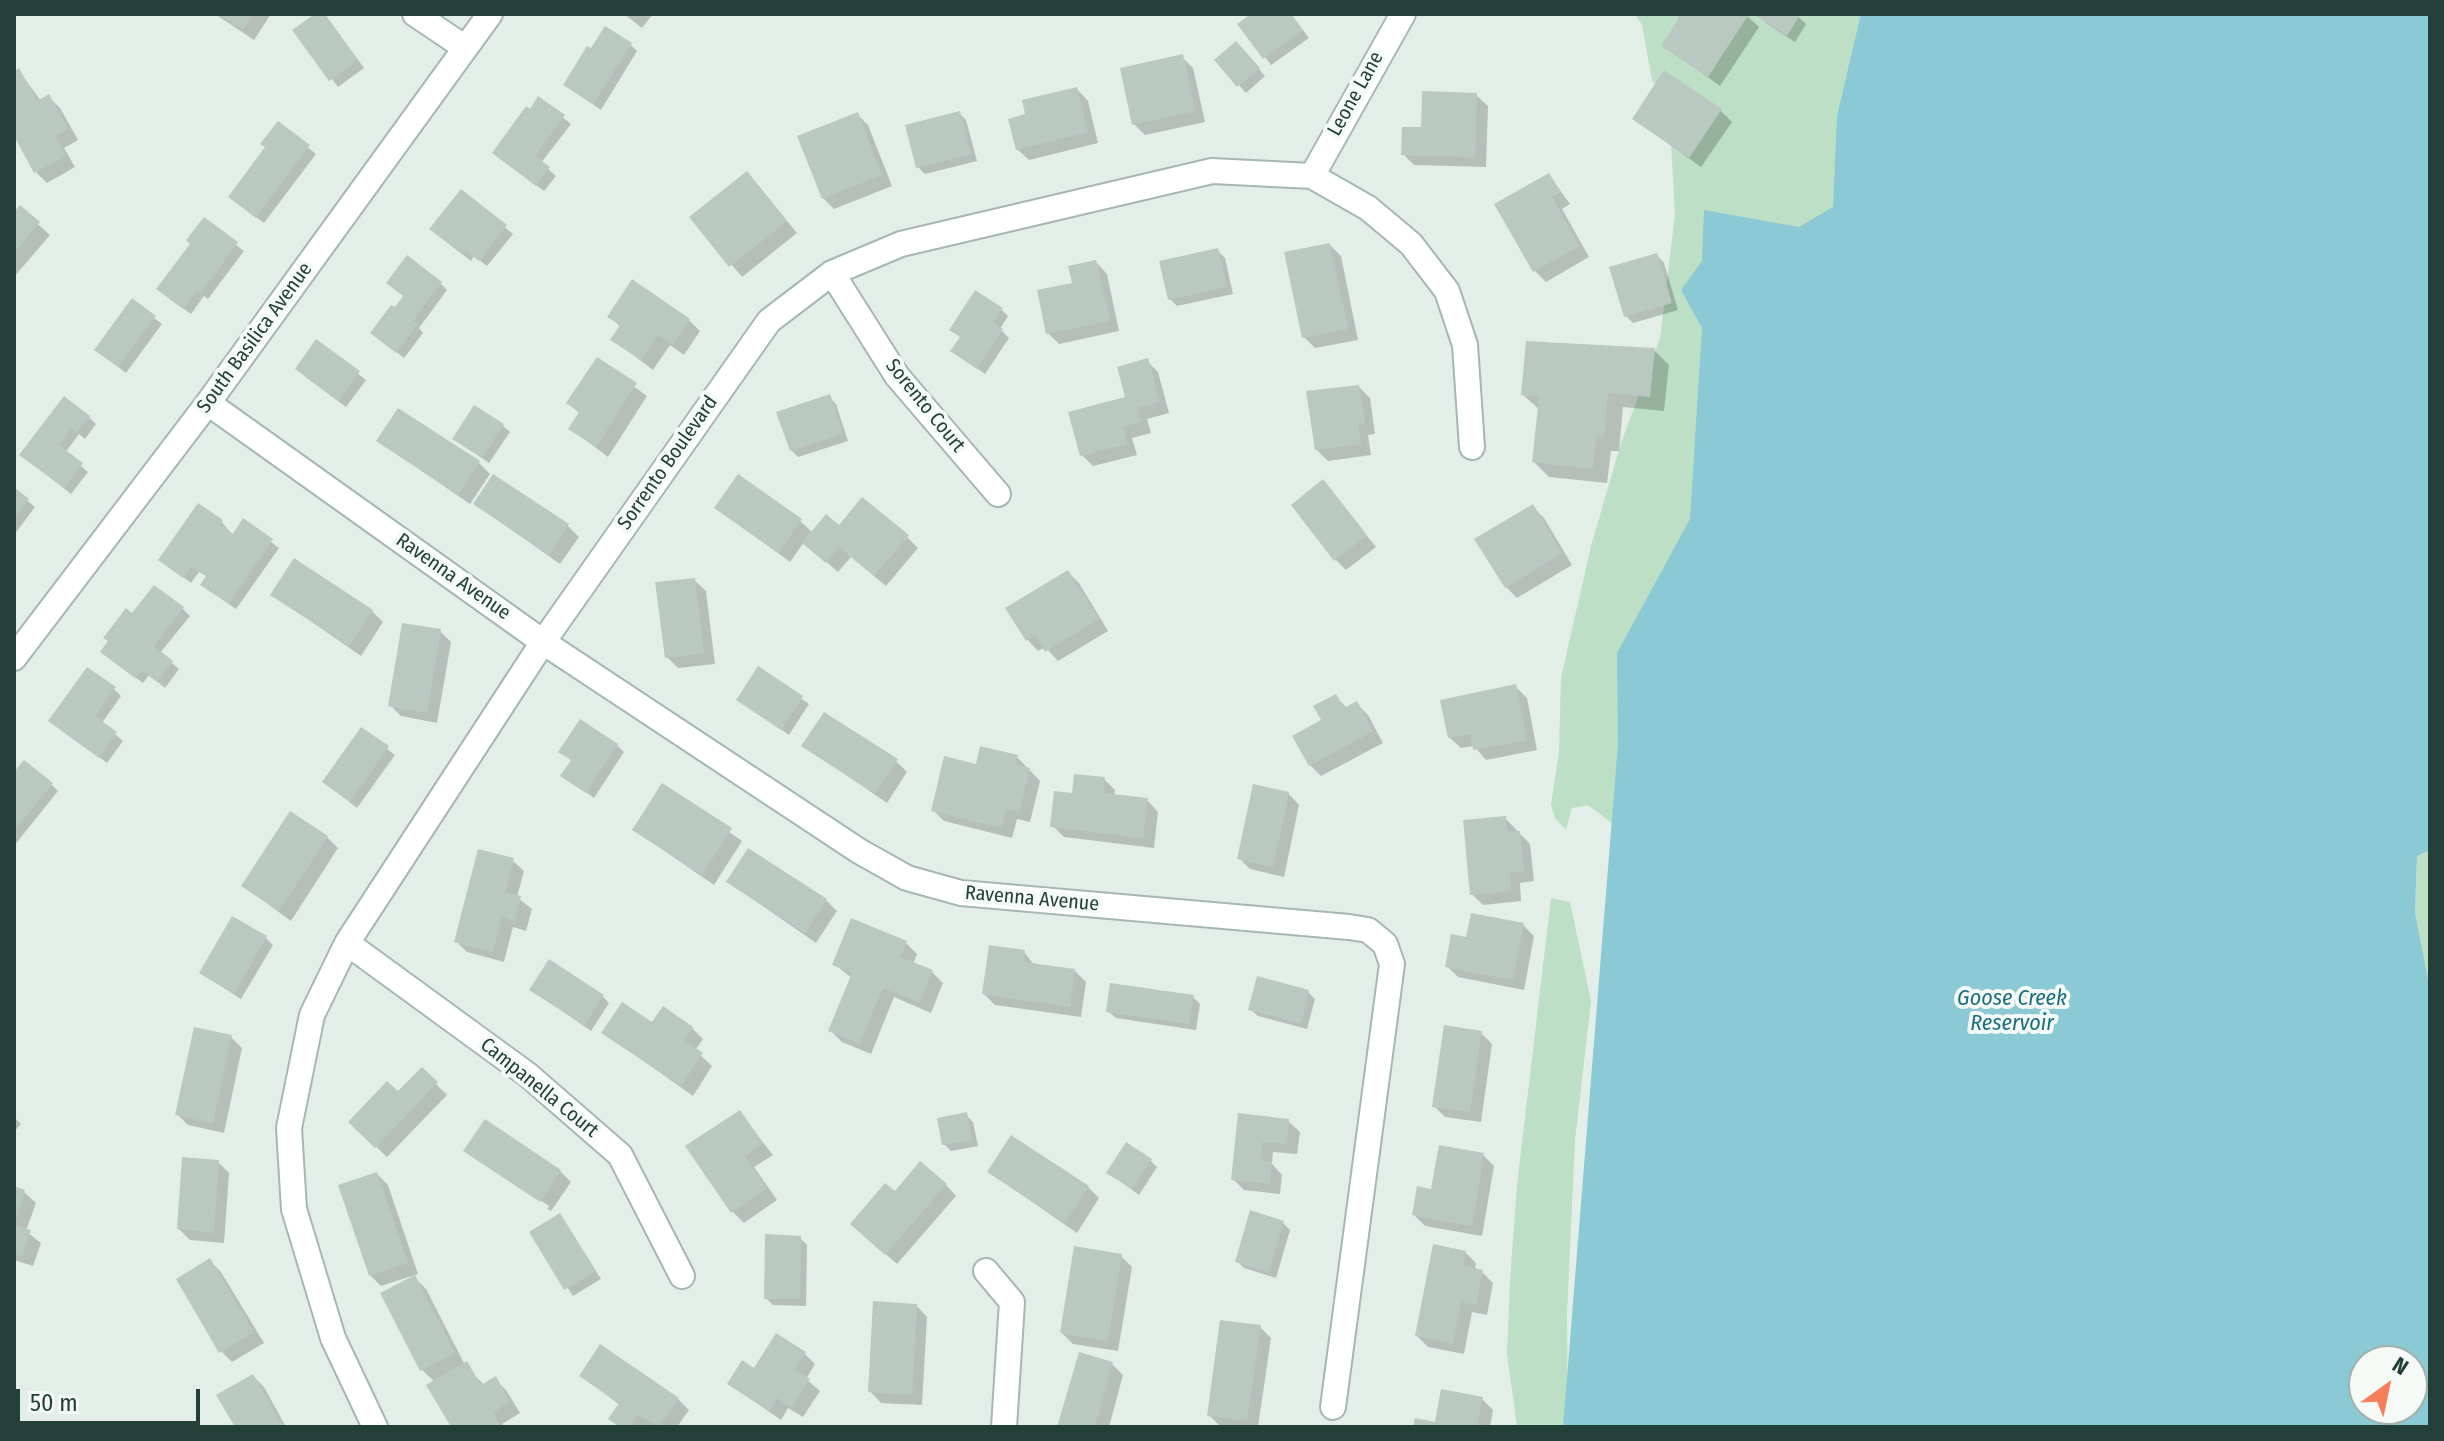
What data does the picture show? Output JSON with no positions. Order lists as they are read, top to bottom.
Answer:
{
  "streets": {
    "street": [
      "Leone Lane",
      "South Basilica Avenue",
      "Sorento Court",
      "Sorrento Boulevard",
      "Ravenna Avenue",
      "Campanella Court"
    ]
  },
  "crossings": [
    ["Leone Lane", "Sorrento Boulevard"],
    ["South Basilica Avenue", "Ravenna Avenue"],
    ["Sorento Court", "Sorrento Boulevard"],
    ["Sorrento Boulevard", "Ravenna Avenue"],
    ["Sorrento Boulevard", "Campanella Court"]
  ],
  "water": ["Goose Creek Reservoir"],
  "scale_bar": "50 m",
  "north": "top right"
}
